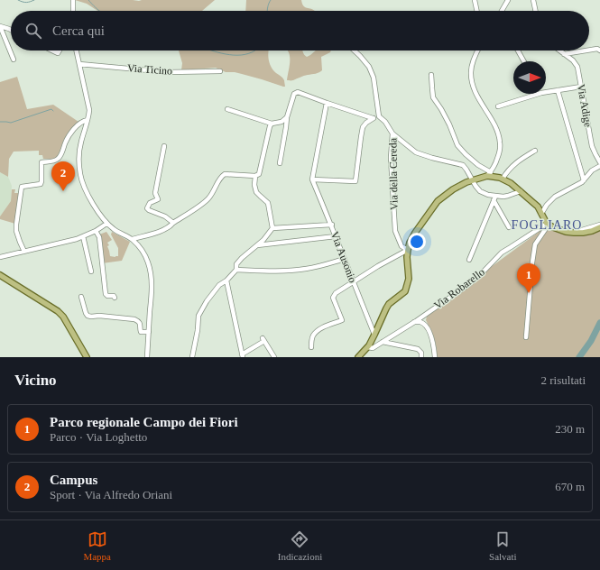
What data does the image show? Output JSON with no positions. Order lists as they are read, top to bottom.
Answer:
{
  "streets": {
    "street": [
      "Via Ticino",
      "Via Adige",
      "Via della Cereda",
      "Via Ausonio",
      "Via Robarello"
    ]
  },
  "districts": ["FOGLIARO"],
  "north": "right",
  "page": {
    "search": "Cerca qui",
    "pins": ["2", "1"],
    "heading": ["Vicino", "2 risultati"],
    "list": [
      {
        "mark": "1",
        "name": "Parco regionale Campo dei Fiori",
        "note": "Parco · Via Loghetto",
        "value": "230 m"
      },
      {
        "mark": "2",
        "name": "Campus",
        "note": "Sport · Via Alfredo Oriani",
        "value": "670 m"
      }
    ],
    "nav": ["Mappa", "Indicazioni", "Salvati"]
  }
}
